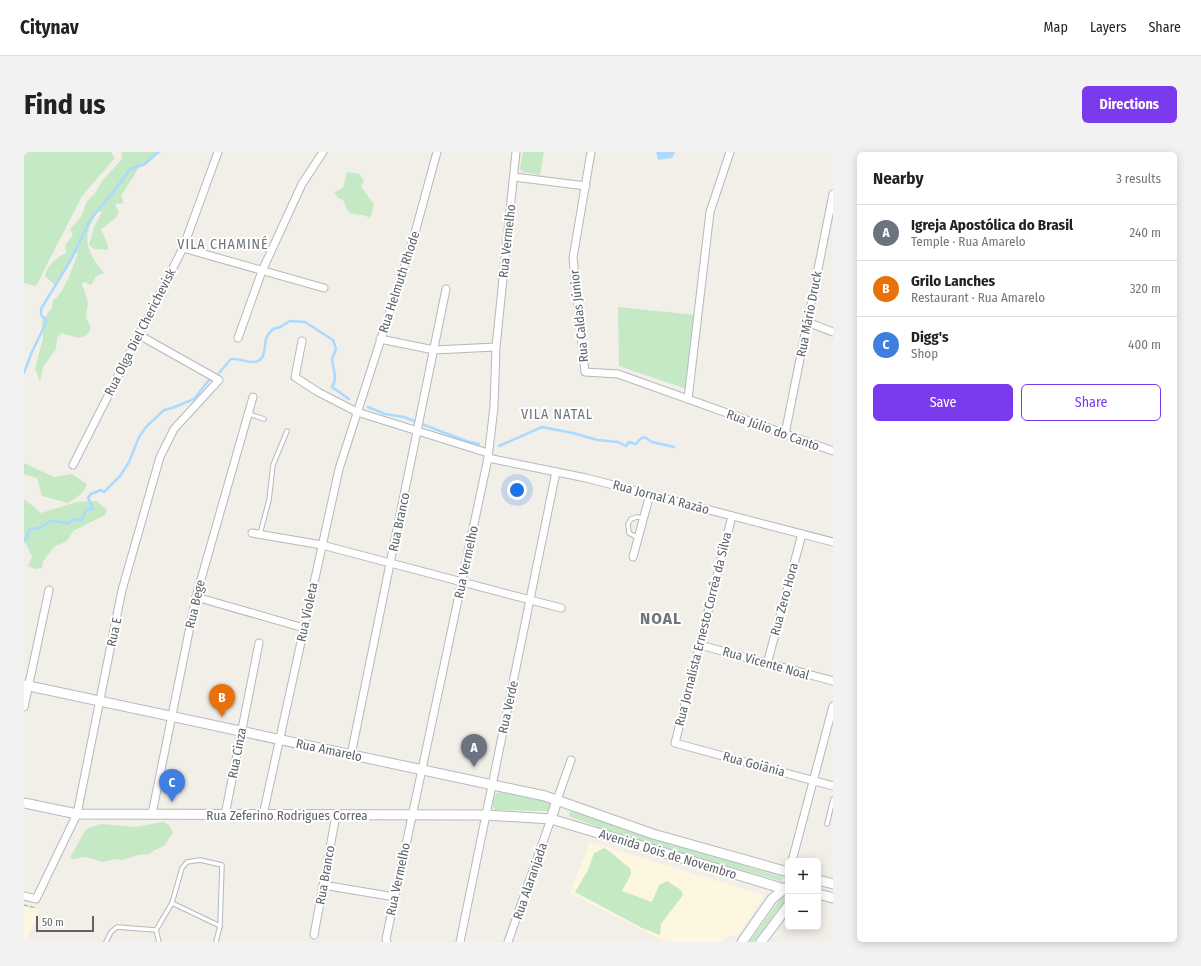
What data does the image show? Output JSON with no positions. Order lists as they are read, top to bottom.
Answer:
{
  "streets": {
    "street": [
      "Rua Vermelho",
      "Rua Helmuth Rhode",
      "Rua Mário Druck",
      "Rua Caldas Júnior",
      "Rua Olga Diel Cherichevisk",
      "Rua Júlio do Canto",
      "Rua Jornal A Razão",
      "Rua Branco",
      "Rua Zero Hora",
      "Rua Bege",
      "Rua Violeta",
      "Rua Jornalista Ernesto Corrêa da Silva",
      "Rua E",
      "Rua Vicente Noal",
      "Rua Verde",
      "Rua Amarelo",
      "Rua Cinza",
      "Rua Goiânia",
      "Rua Zeferino Rodrigues Correa",
      "Avenida Dois de Novembro",
      "Rua Alaranjada"
    ]
  },
  "crossings": [
    ["Rua Vermelho", "Rua Jornal A Razão"],
    ["Rua Vermelho", "Rua Amarelo"],
    ["Rua Vermelho", "Rua Zeferino Rodrigues Correa"],
    ["Rua Helmuth Rhode", "Rua Jornal A Razão"],
    ["Rua Helmuth Rhode", "Rua Violeta"],
    ["Rua Mário Druck", "Rua Júlio do Canto"],
    ["Rua Caldas Júnior", "Rua Júlio do Canto"],
    ["Rua Olga Diel Cherichevisk", "Rua E"],
    ["Rua Jornal A Razão", "Rua Branco"],
    ["Rua Jornal A Razão", "Rua Zero Hora"],
    ["Rua Jornal A Razão", "Rua Violeta"],
    ["Rua Jornal A Razão", "Rua Jornalista Ernesto Corrêa da Silva"],
    ["Rua Jornal A Razão", "Rua Verde"],
    ["Rua Branco", "Rua Amarelo"],
    ["Rua Branco", "Rua Zeferino Rodrigues Correa"],
    ["Rua Zero Hora", "Rua Vicente Noal"],
    ["Rua Bege", "Rua Amarelo"],
    ["Rua Bege", "Rua Zeferino Rodrigues Correa"],
    ["Rua Violeta", "Rua Amarelo"],
    ["Rua Violeta", "Rua Zeferino Rodrigues Correa"],
    ["Rua Jornalista Ernesto Corrêa da Silva", "Rua Vicente Noal"],
    ["Rua Jornalista Ernesto Corrêa da Silva", "Rua Goiânia"],
    ["Rua E", "Rua Amarelo"],
    ["Rua E", "Rua Zeferino Rodrigues Correa"],
    ["Rua Verde", "Rua Amarelo"],
    ["Rua Verde", "Rua Zeferino Rodrigues Correa"],
    ["Rua Amarelo", "Rua Cinza"],
    ["Rua Amarelo", "Avenida Dois de Novembro"],
    ["Rua Cinza", "Rua Zeferino Rodrigues Correa"],
    ["Rua Zeferino Rodrigues Correa", "Avenida Dois de Novembro"],
    ["Rua Zeferino Rodrigues Correa", "Rua Alaranjada"],
    ["Avenida Dois de Novembro", "Rua Alaranjada"]
  ],
  "districts": ["VILA CHAMINÉ", "VILA NATAL", "NOAL"],
  "scale_bar": "50 m",
  "page": {
    "header": "Citynav",
    "nav": ["Map", "Layers", "Share"],
    "buttons": [
      "Directions",
      ["Save", "Share"]
    ],
    "title": "Find us",
    "heading": ["Nearby", "3 results"],
    "list": [
      {
        "mark": "A",
        "name": "Igreja Apostólica do Brasil",
        "note": "Temple · Rua Amarelo",
        "value": "240 m"
      },
      {
        "mark": "B",
        "name": "Grilo Lanches",
        "note": "Restaurant · Rua Amarelo",
        "value": "320 m"
      },
      {
        "mark": "C",
        "name": "Digg's",
        "note": "Shop",
        "value": "400 m"
      }
    ],
    "pins": ["B", "A", "C"],
    "map_buttons": ["+", "−"],
    "scale": "50 m"
  }
}
